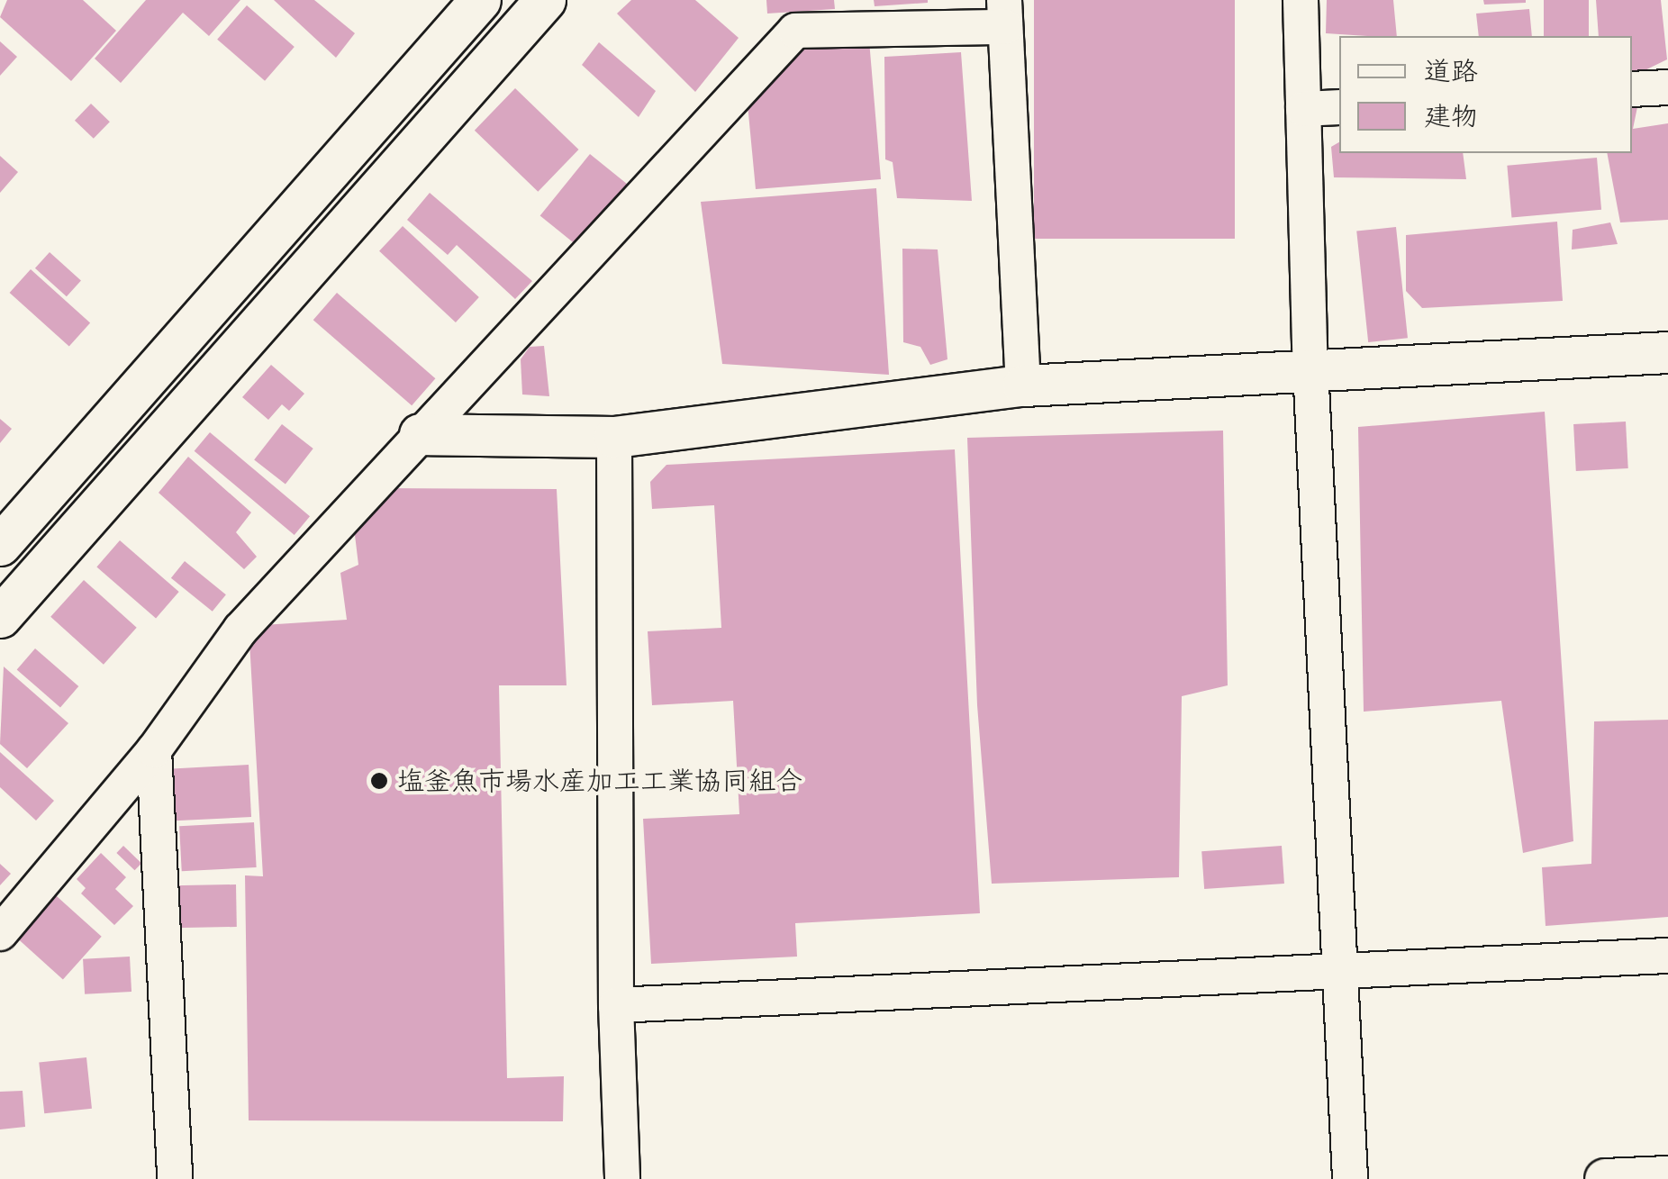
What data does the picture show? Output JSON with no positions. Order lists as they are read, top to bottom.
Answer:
{
  "places": ["塩釜魚市場水産加工工業協同組合"],
  "legend": ["道路", "建物"]
}
